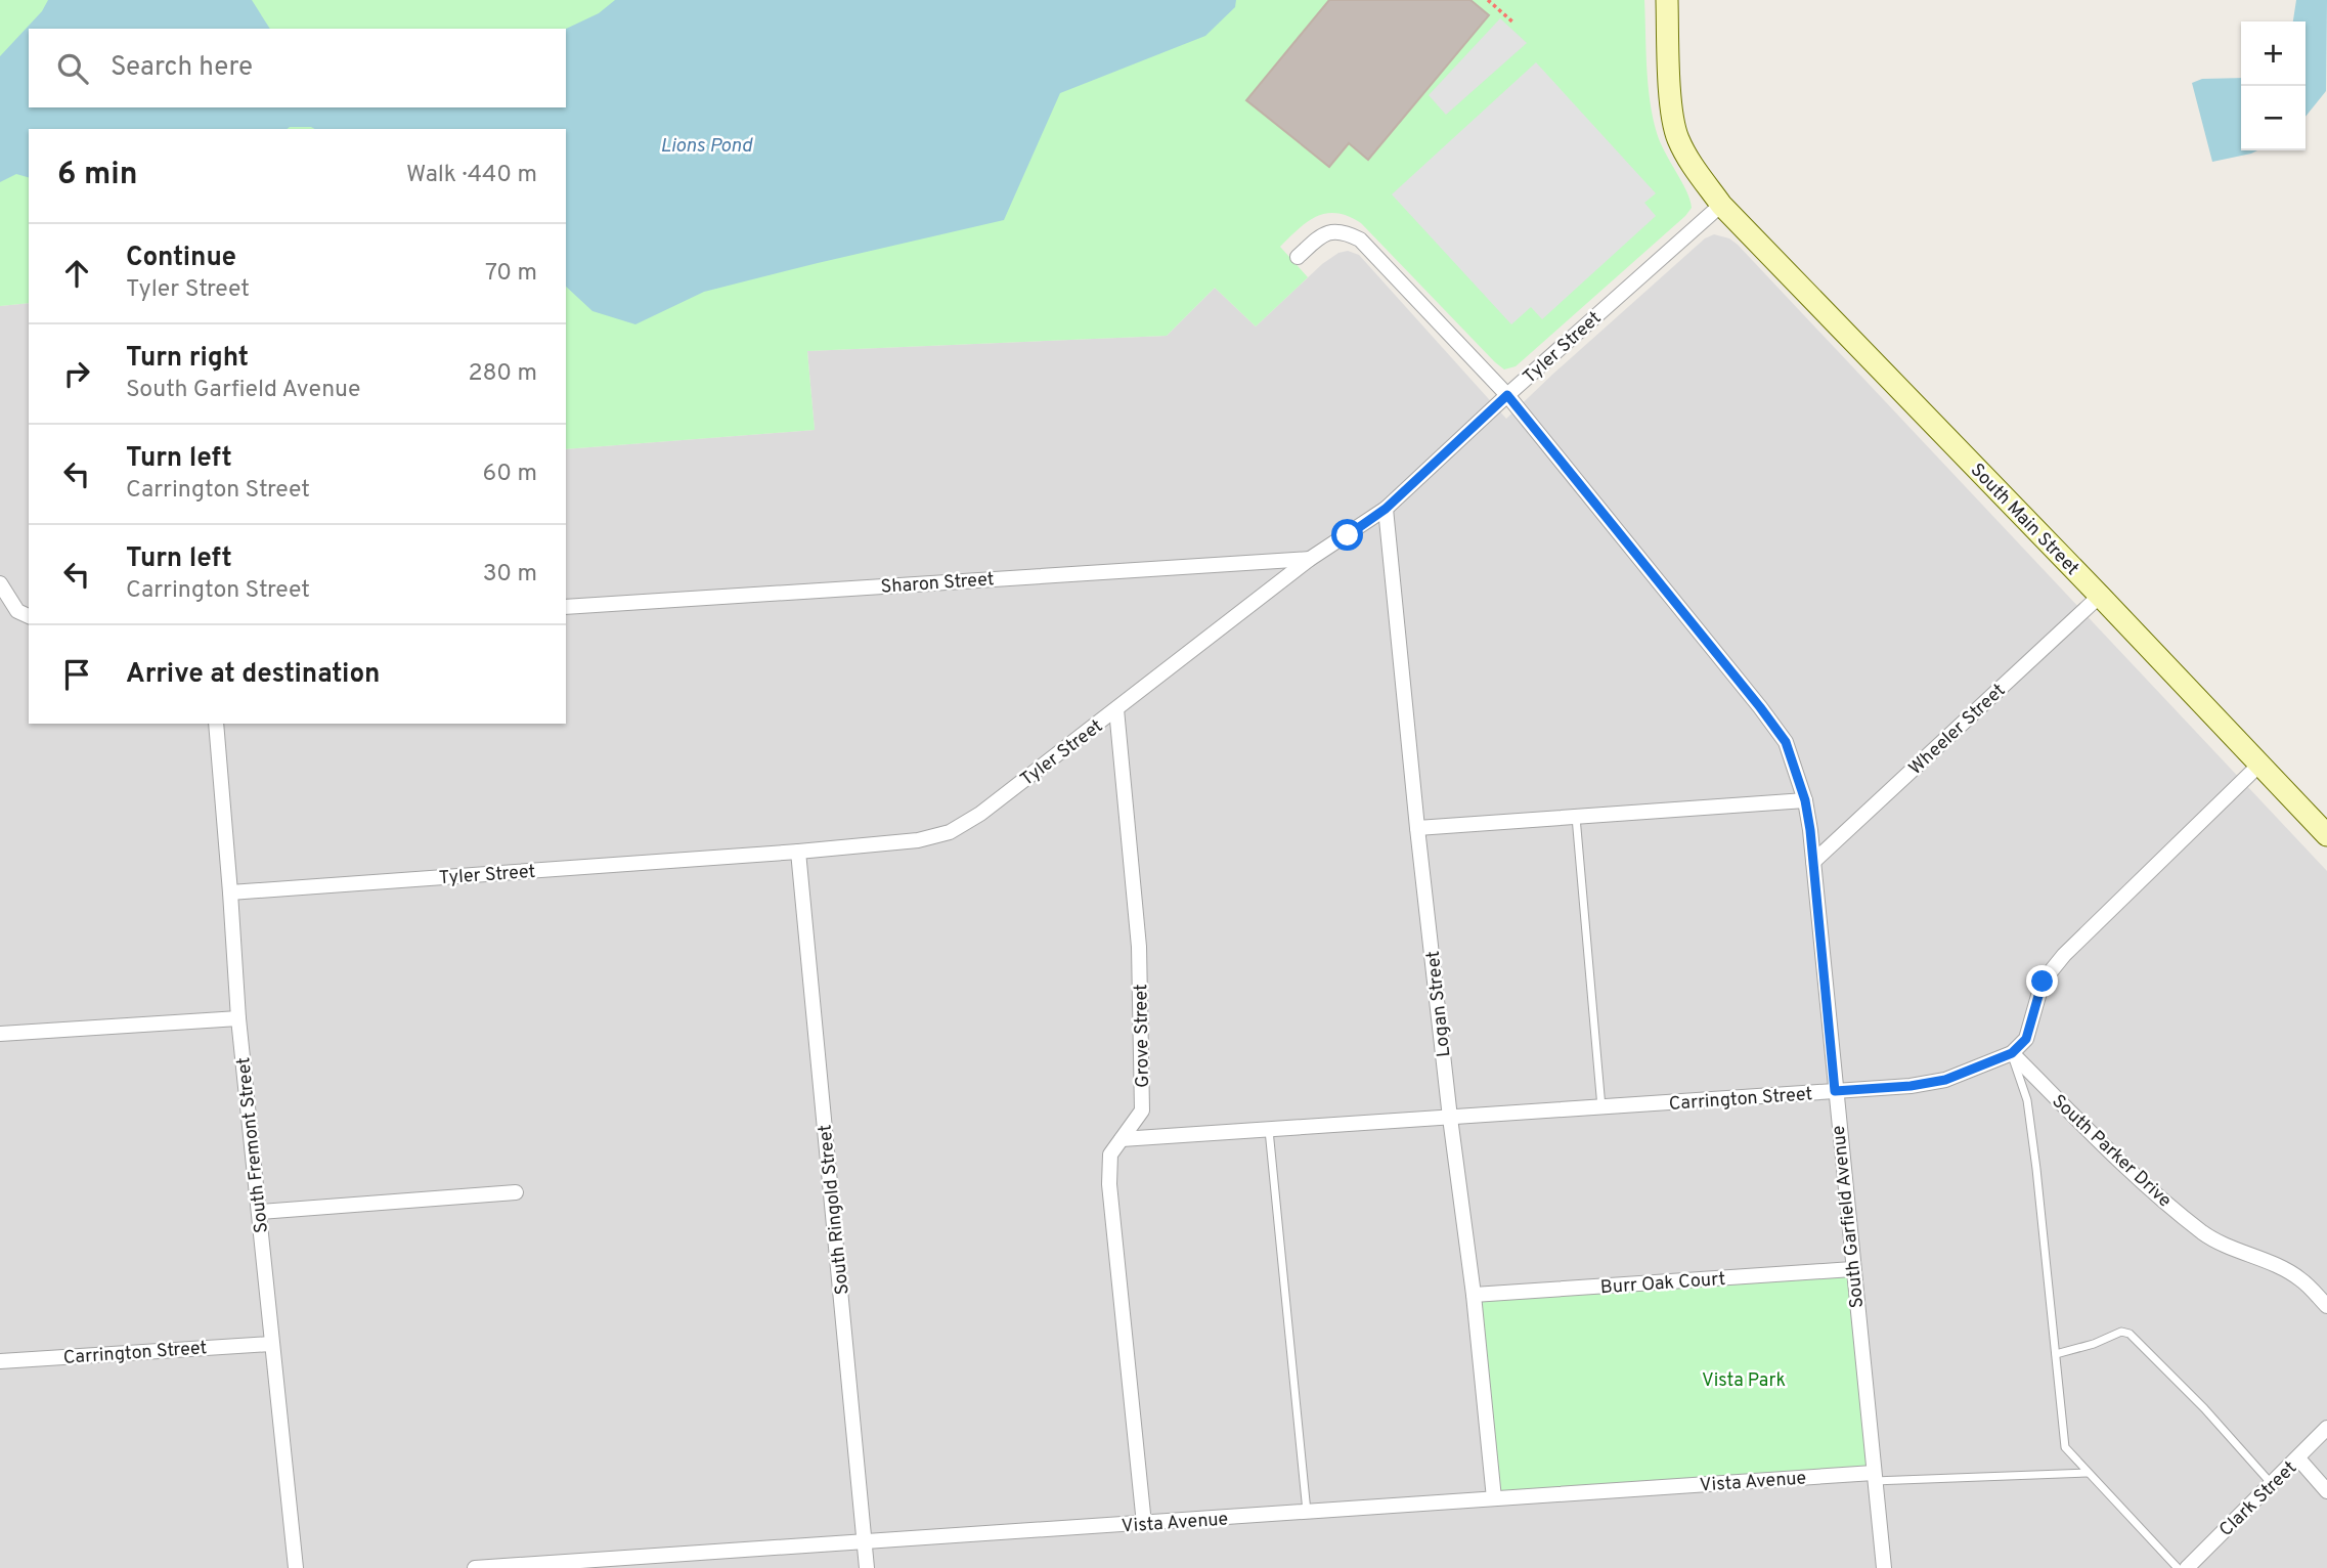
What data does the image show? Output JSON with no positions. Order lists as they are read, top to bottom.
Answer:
{
  "streets": {
    "main road": ["South Main Street"],
    "street": [
      "Tyler Street",
      "Sharon Street",
      "Wheeler Street",
      "Logan Street",
      "Grove Street",
      "Carrington Street",
      "South Fremont Street",
      "South Parker Drive",
      "South Ringold Street",
      "South Garfield Avenue",
      "Burr Oak Court",
      "Vista Avenue",
      "Clark Street"
    ]
  },
  "crossings": [
    ["Tyler Street", "South Main Street"],
    ["Tyler Street", "Sharon Street"],
    ["Tyler Street", "Logan Street"],
    ["Tyler Street", "Grove Street"],
    ["Tyler Street", "South Fremont Street"],
    ["Tyler Street", "South Ringold Street"],
    ["Tyler Street", "South Garfield Avenue"],
    ["South Main Street", "Wheeler Street"],
    ["Wheeler Street", "South Garfield Avenue"],
    ["Logan Street", "Carrington Street"],
    ["Logan Street", "Burr Oak Court"],
    ["Logan Street", "Vista Avenue"],
    ["Grove Street", "Carrington Street"],
    ["Grove Street", "Vista Avenue"],
    ["Carrington Street", "South Fremont Street"],
    ["Carrington Street", "South Parker Drive"],
    ["Carrington Street", "South Garfield Avenue"],
    ["South Ringold Street", "Vista Avenue"],
    ["South Garfield Avenue", "Burr Oak Court"],
    ["South Garfield Avenue", "Vista Avenue"]
  ],
  "water": ["Lions Pond"],
  "parks": ["Vista Park"],
  "page": {
    "map_buttons": ["+", "−"],
    "search": "Search here",
    "heading": ["6 min", "Walk · 440 m"],
    "list": [
      ["Continue", "Tyler Street", "70 m"],
      ["Turn right", "South Garfield Avenue", "280 m"],
      ["Turn left", "Carrington Street", "60 m"],
      ["Turn left", "Carrington Street", "30 m"],
      "Arrive at destination"
    ]
  }
}
